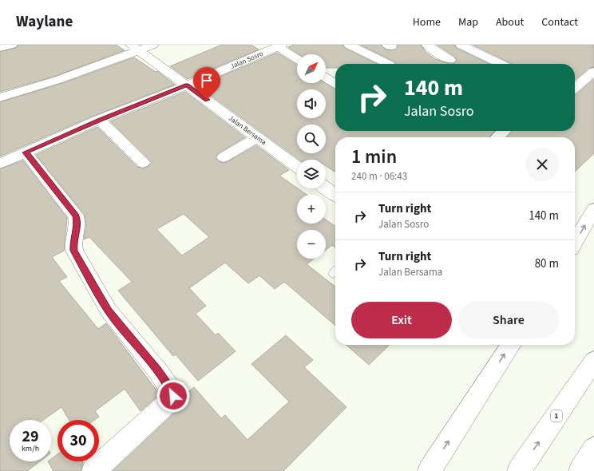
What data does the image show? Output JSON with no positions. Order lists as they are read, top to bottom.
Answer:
{
  "streets": {
    "main road": ["Jalan Sosro", "Jalan Bersama", "1"]
  },
  "crossings": [
    ["Jalan Sosro", "Jalan Bersama"]
  ],
  "north": "top right",
  "page": {
    "header": "Waylane",
    "nav": [
      "Home",
      "Map",
      "About",
      "Contact"
    ],
    "map_buttons": ["+", "−"],
    "turn": ["140 m", "Jalan Sosro"],
    "heading": ["1 min", "240 m · 06:43"],
    "list": [
      {
        "name": "Turn right",
        "note": "Jalan Sosro",
        "value": "140 m"
      },
      {
        "name": "Turn right",
        "note": "Jalan Bersama",
        "value": "80 m"
      }
    ],
    "buttons": ["Exit", "Share"],
    "speed": "29 km/h",
    "limit": "30"
  }
}
